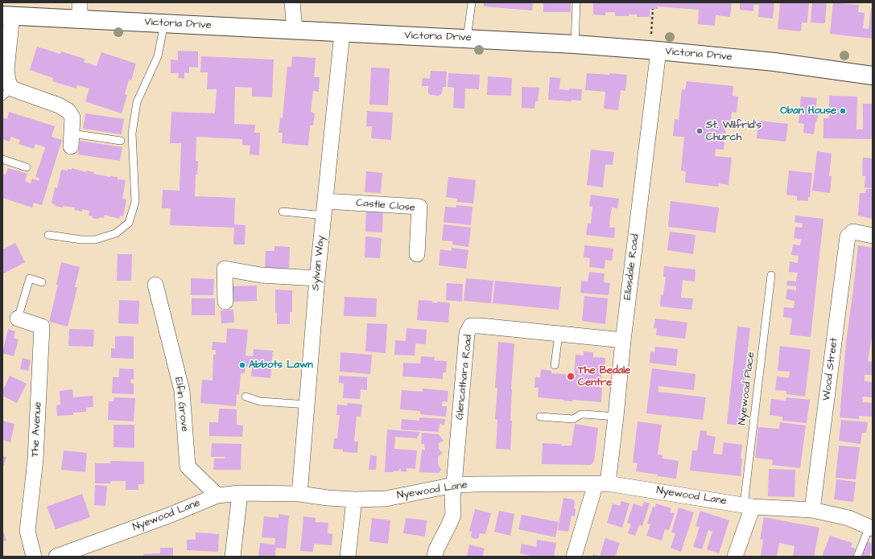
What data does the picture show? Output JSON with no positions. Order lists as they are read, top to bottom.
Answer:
{
  "streets": {
    "street": [
      "Victoria Drive",
      "Castle Close",
      "Sylvan Way",
      "Ellasdale Road",
      "Wood Street",
      "Glencathara Road",
      "Elfin Grove",
      "The Avenue",
      "Nyewood Lane"
    ],
    "lane": ["Nyewood Place"]
  },
  "crossings": [
    ["Victoria Drive", "Sylvan Way"],
    ["Victoria Drive", "Ellasdale Road"],
    ["Castle Close", "Sylvan Way"],
    ["Sylvan Way", "Nyewood Lane"],
    ["Ellasdale Road", "Glencathara Road"],
    ["Ellasdale Road", "Nyewood Lane"],
    ["Wood Street", "Nyewood Lane"],
    ["Glencathara Road", "Nyewood Lane"],
    ["Nyewood Place", "Nyewood Lane"],
    ["Elfin Grove", "Nyewood Lane"]
  ],
  "places": [
    "Oban House",
    "St. Wilfrid's Church",
    "Abbots Lawn",
    "The Bedale Centre"
  ]
}
